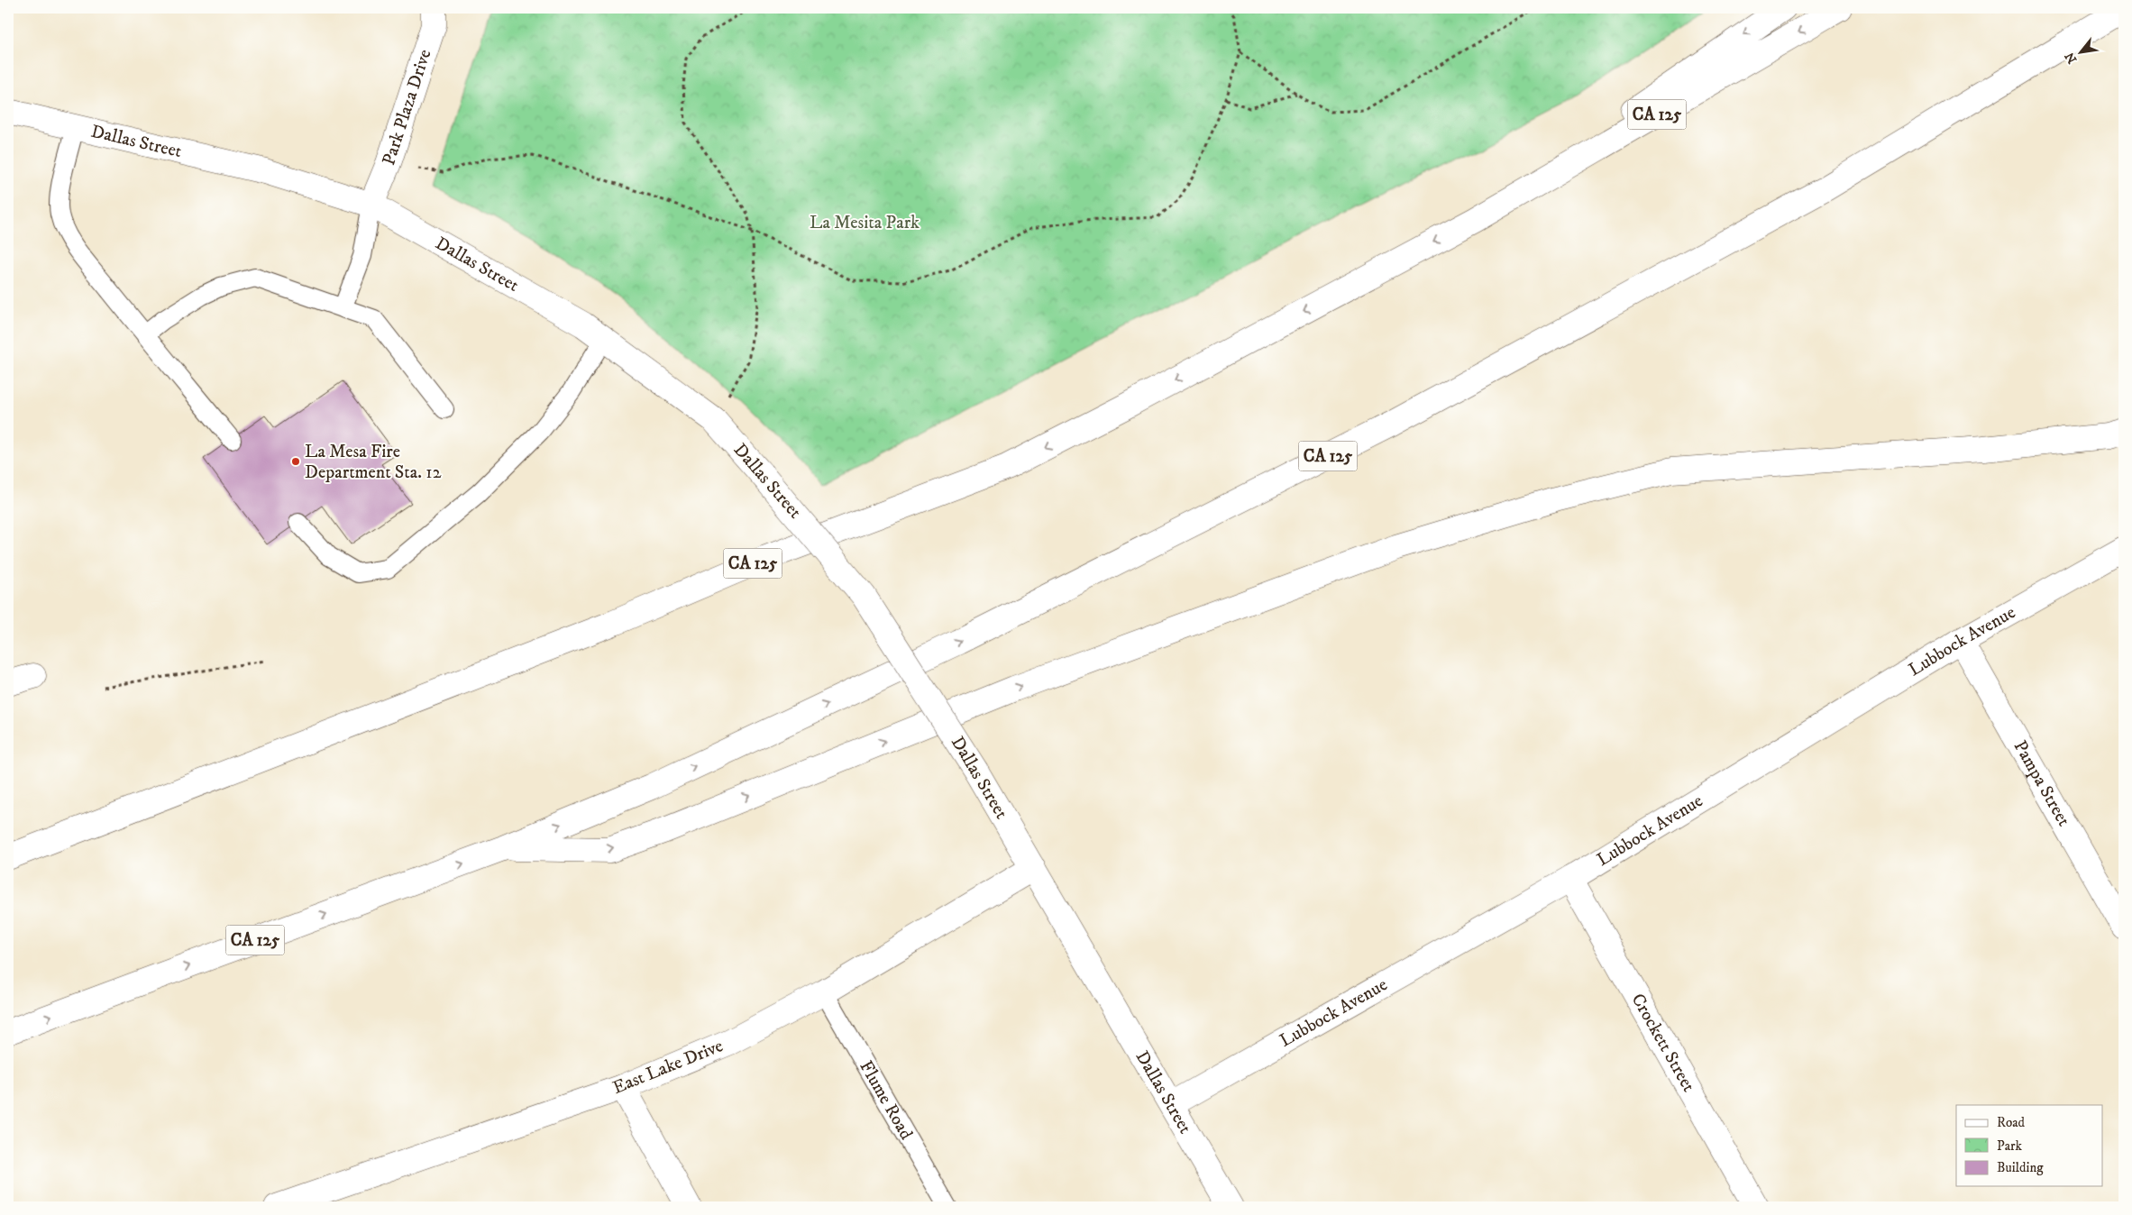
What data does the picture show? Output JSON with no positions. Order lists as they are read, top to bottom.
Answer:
{
  "streets": {
    "main road": [
      "Park Plaza Drive",
      "CA 125",
      "Dallas Street",
      "Lubbock Avenue",
      "Pampa Street",
      "Crockett Street",
      "East Lake Drive"
    ],
    "lane": ["Flume Road"]
  },
  "crossings": [
    ["Park Plaza Drive", "Dallas Street"],
    ["Dallas Street", "Lubbock Avenue"],
    ["Dallas Street", "East Lake Drive"],
    ["Lubbock Avenue", "Pampa Street"],
    ["Lubbock Avenue", "Crockett Street"],
    ["East Lake Drive", "Flume Road"]
  ],
  "parks": ["La Mesita Park"],
  "places": ["La Mesa Fire Department Sta. 12"],
  "legend": ["Road", "Park", "Building"],
  "north": "bottom left"
}
